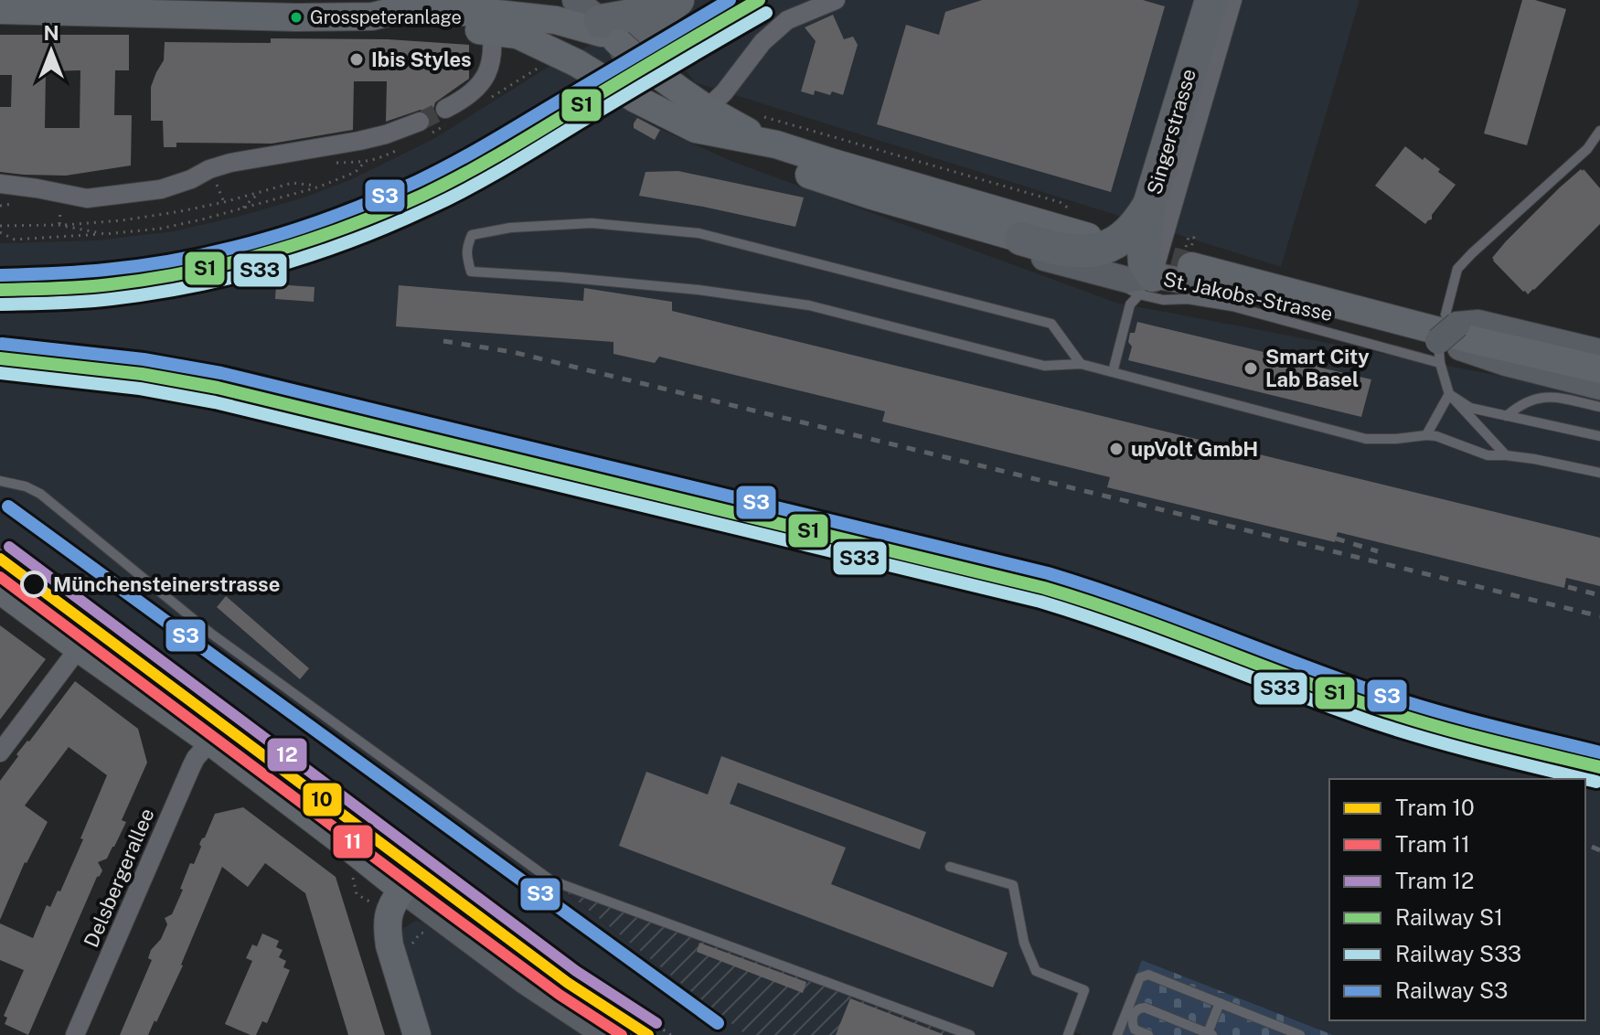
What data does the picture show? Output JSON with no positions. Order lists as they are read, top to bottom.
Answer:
{
  "streets": {
    "main road": ["St. Jakobs-Strasse"],
    "street": ["Singerstrasse", "Delsbergerallee"]
  },
  "crossings": [
    ["Singerstrasse", "St. Jakobs-Strasse"]
  ],
  "places": [
    "Grosspeteranlage",
    "Ibis Styles",
    "Smart City Lab Basel",
    "upVolt GmbH",
    "Münchensteinerstrasse"
  ],
  "lines": [
    "rail line S1",
    "rail line S3",
    "rail line S33",
    "tram line 12",
    "tram line 10",
    "tram line 11"
  ],
  "legend": [
    "Tram 10",
    "Tram 11",
    "Tram 12",
    "Railway S1",
    "Railway S33",
    "Railway S3"
  ],
  "north": "top"
}
